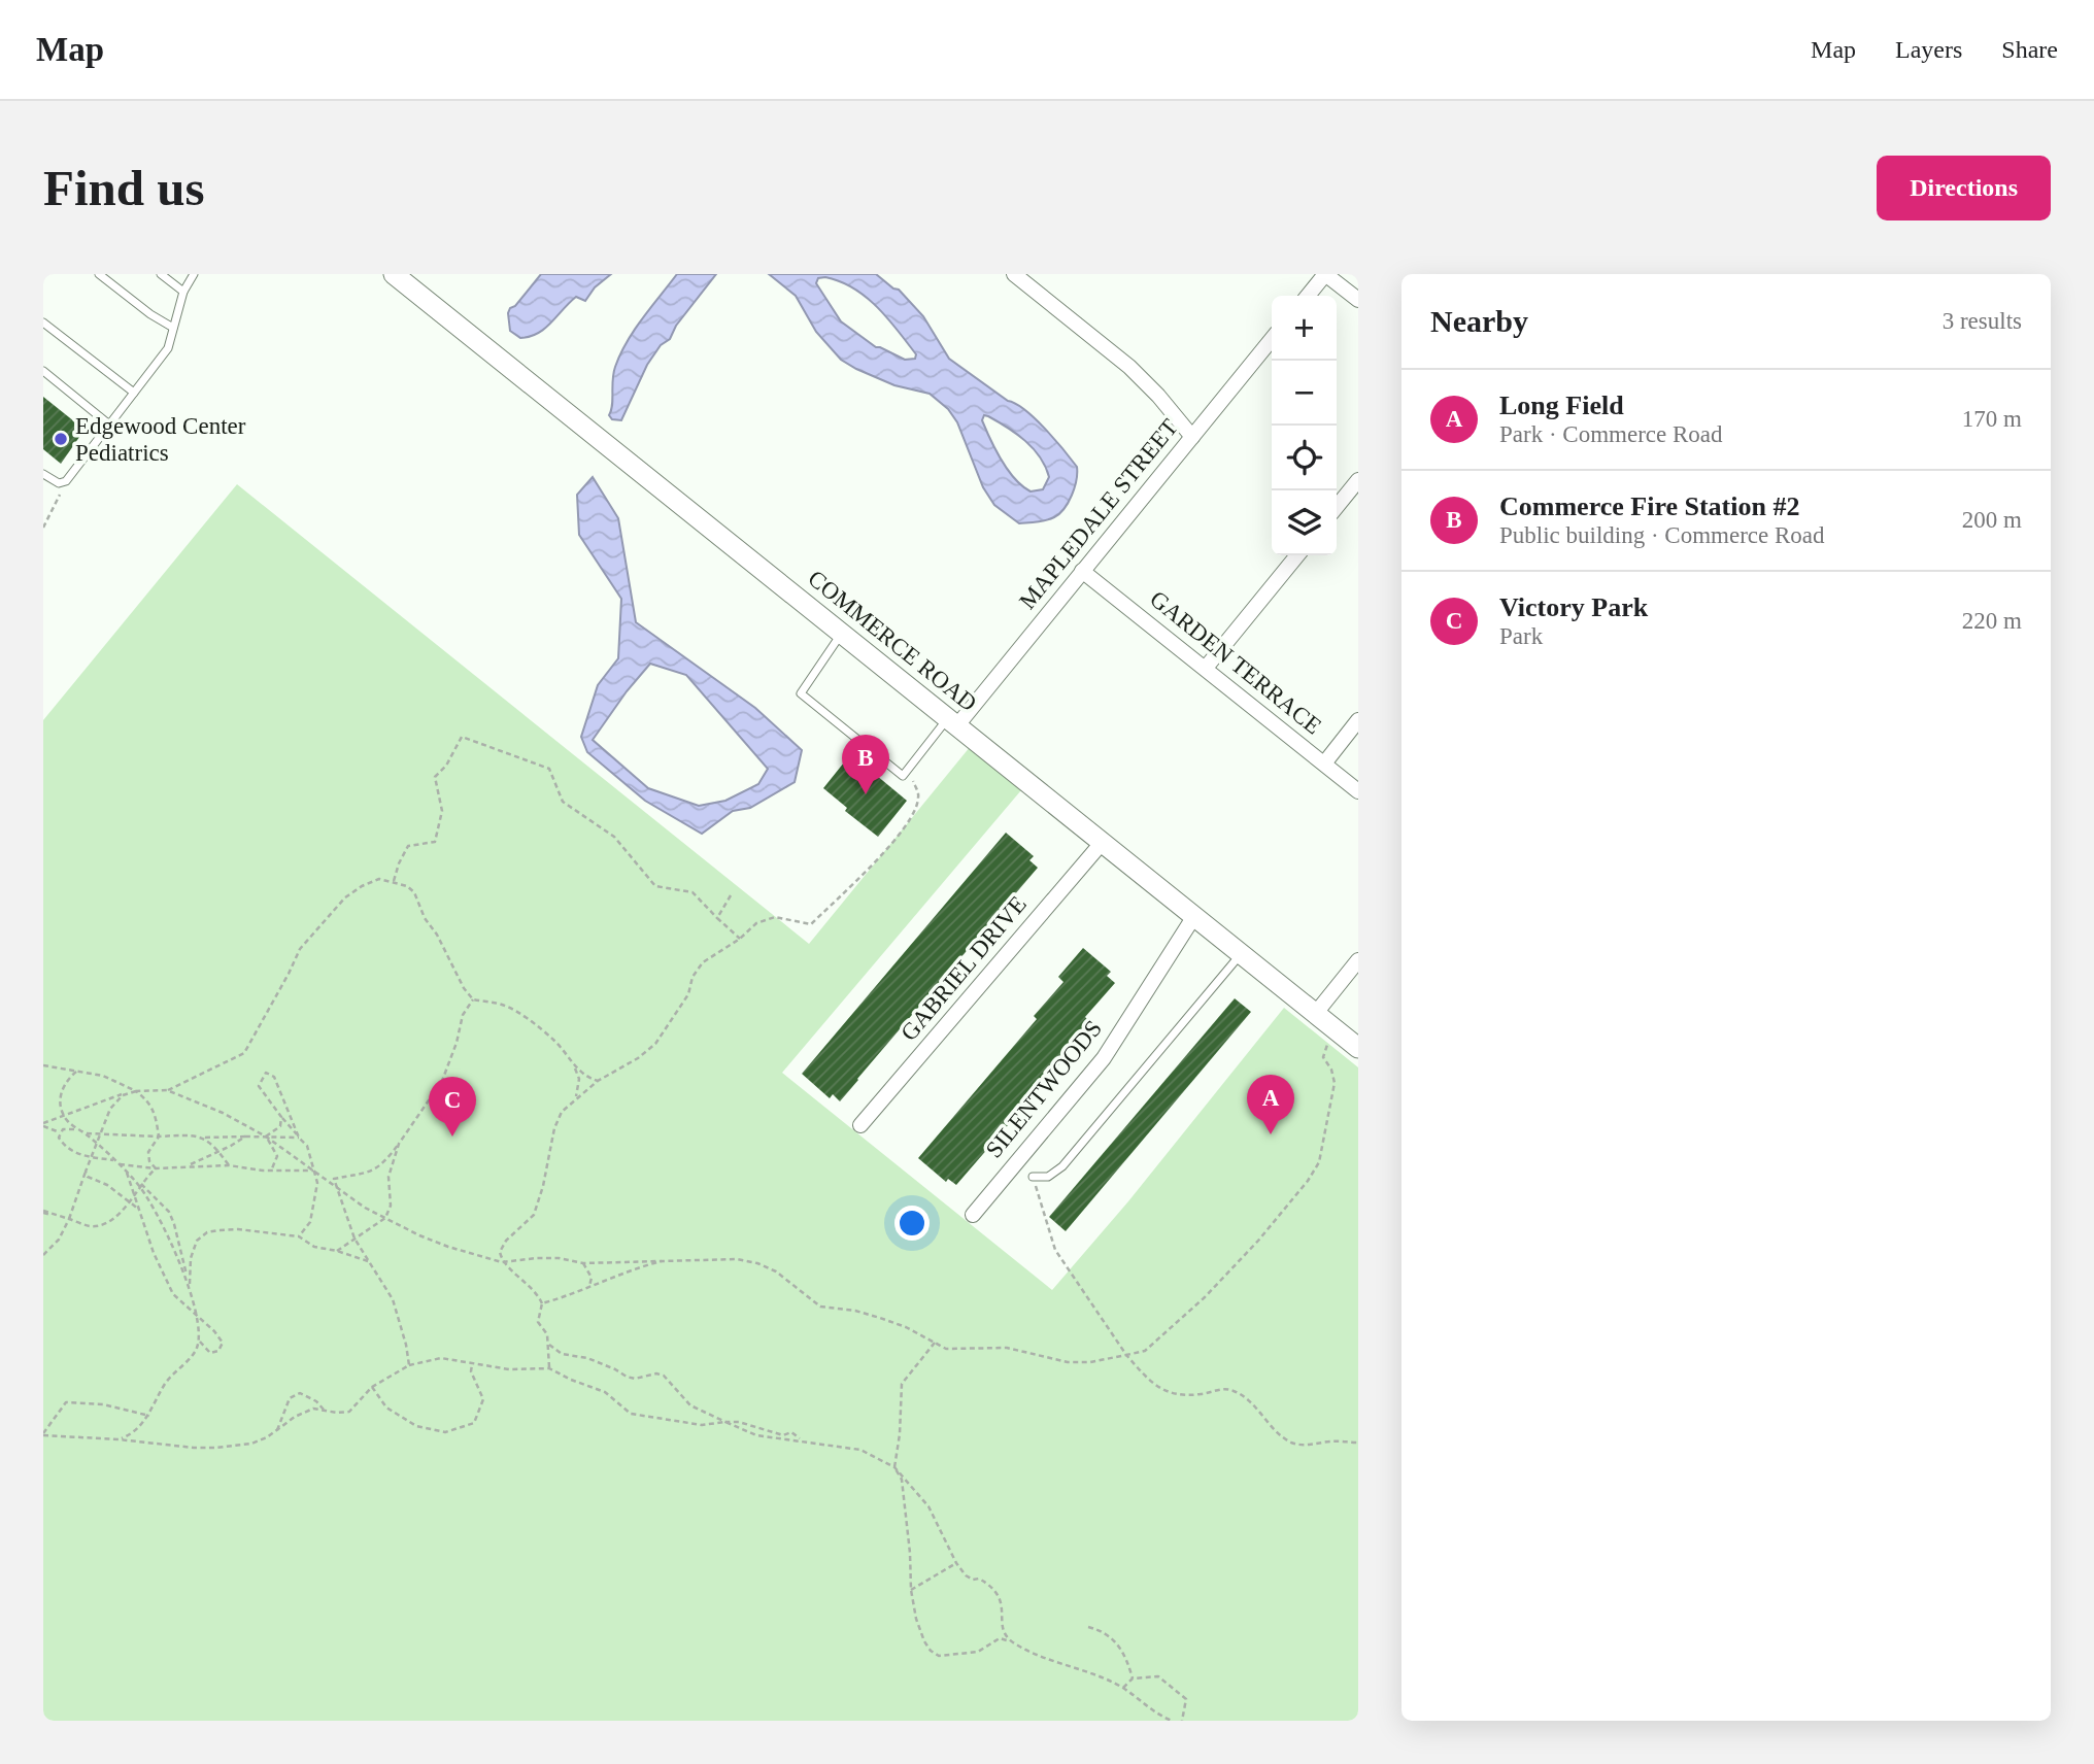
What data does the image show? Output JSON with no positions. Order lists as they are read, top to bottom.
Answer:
{
  "streets": {
    "main road": ["COMMERCE ROAD"],
    "street": [
      "MAPLEDALE STREET",
      "GARDEN TERRACE",
      "GABRIEL DRIVE",
      "SILENTWOODS"
    ]
  },
  "crossings": [
    ["MAPLEDALE STREET", "COMMERCE ROAD"],
    ["MAPLEDALE STREET", "GARDEN TERRACE"],
    ["COMMERCE ROAD", "GABRIEL DRIVE"],
    ["COMMERCE ROAD", "SILENTWOODS"]
  ],
  "places": ["Edgewood Center Pediatrics"],
  "page": {
    "header": "Map",
    "nav": ["Map", "Layers", "Share"],
    "buttons": "Directions",
    "title": "Find us",
    "heading": ["Nearby", "3 results"],
    "map_buttons": ["+", "−"],
    "list": [
      {
        "mark": "A",
        "name": "Long Field",
        "note": "Park · Commerce Road",
        "value": "170 m"
      },
      {
        "mark": "B",
        "name": "Commerce Fire Station #2",
        "note": "Public building · Commerce Road",
        "value": "200 m"
      },
      {
        "mark": "C",
        "name": "Victory Park",
        "note": "Park",
        "value": "220 m"
      }
    ],
    "pins": ["B", "A", "C"]
  }
}
